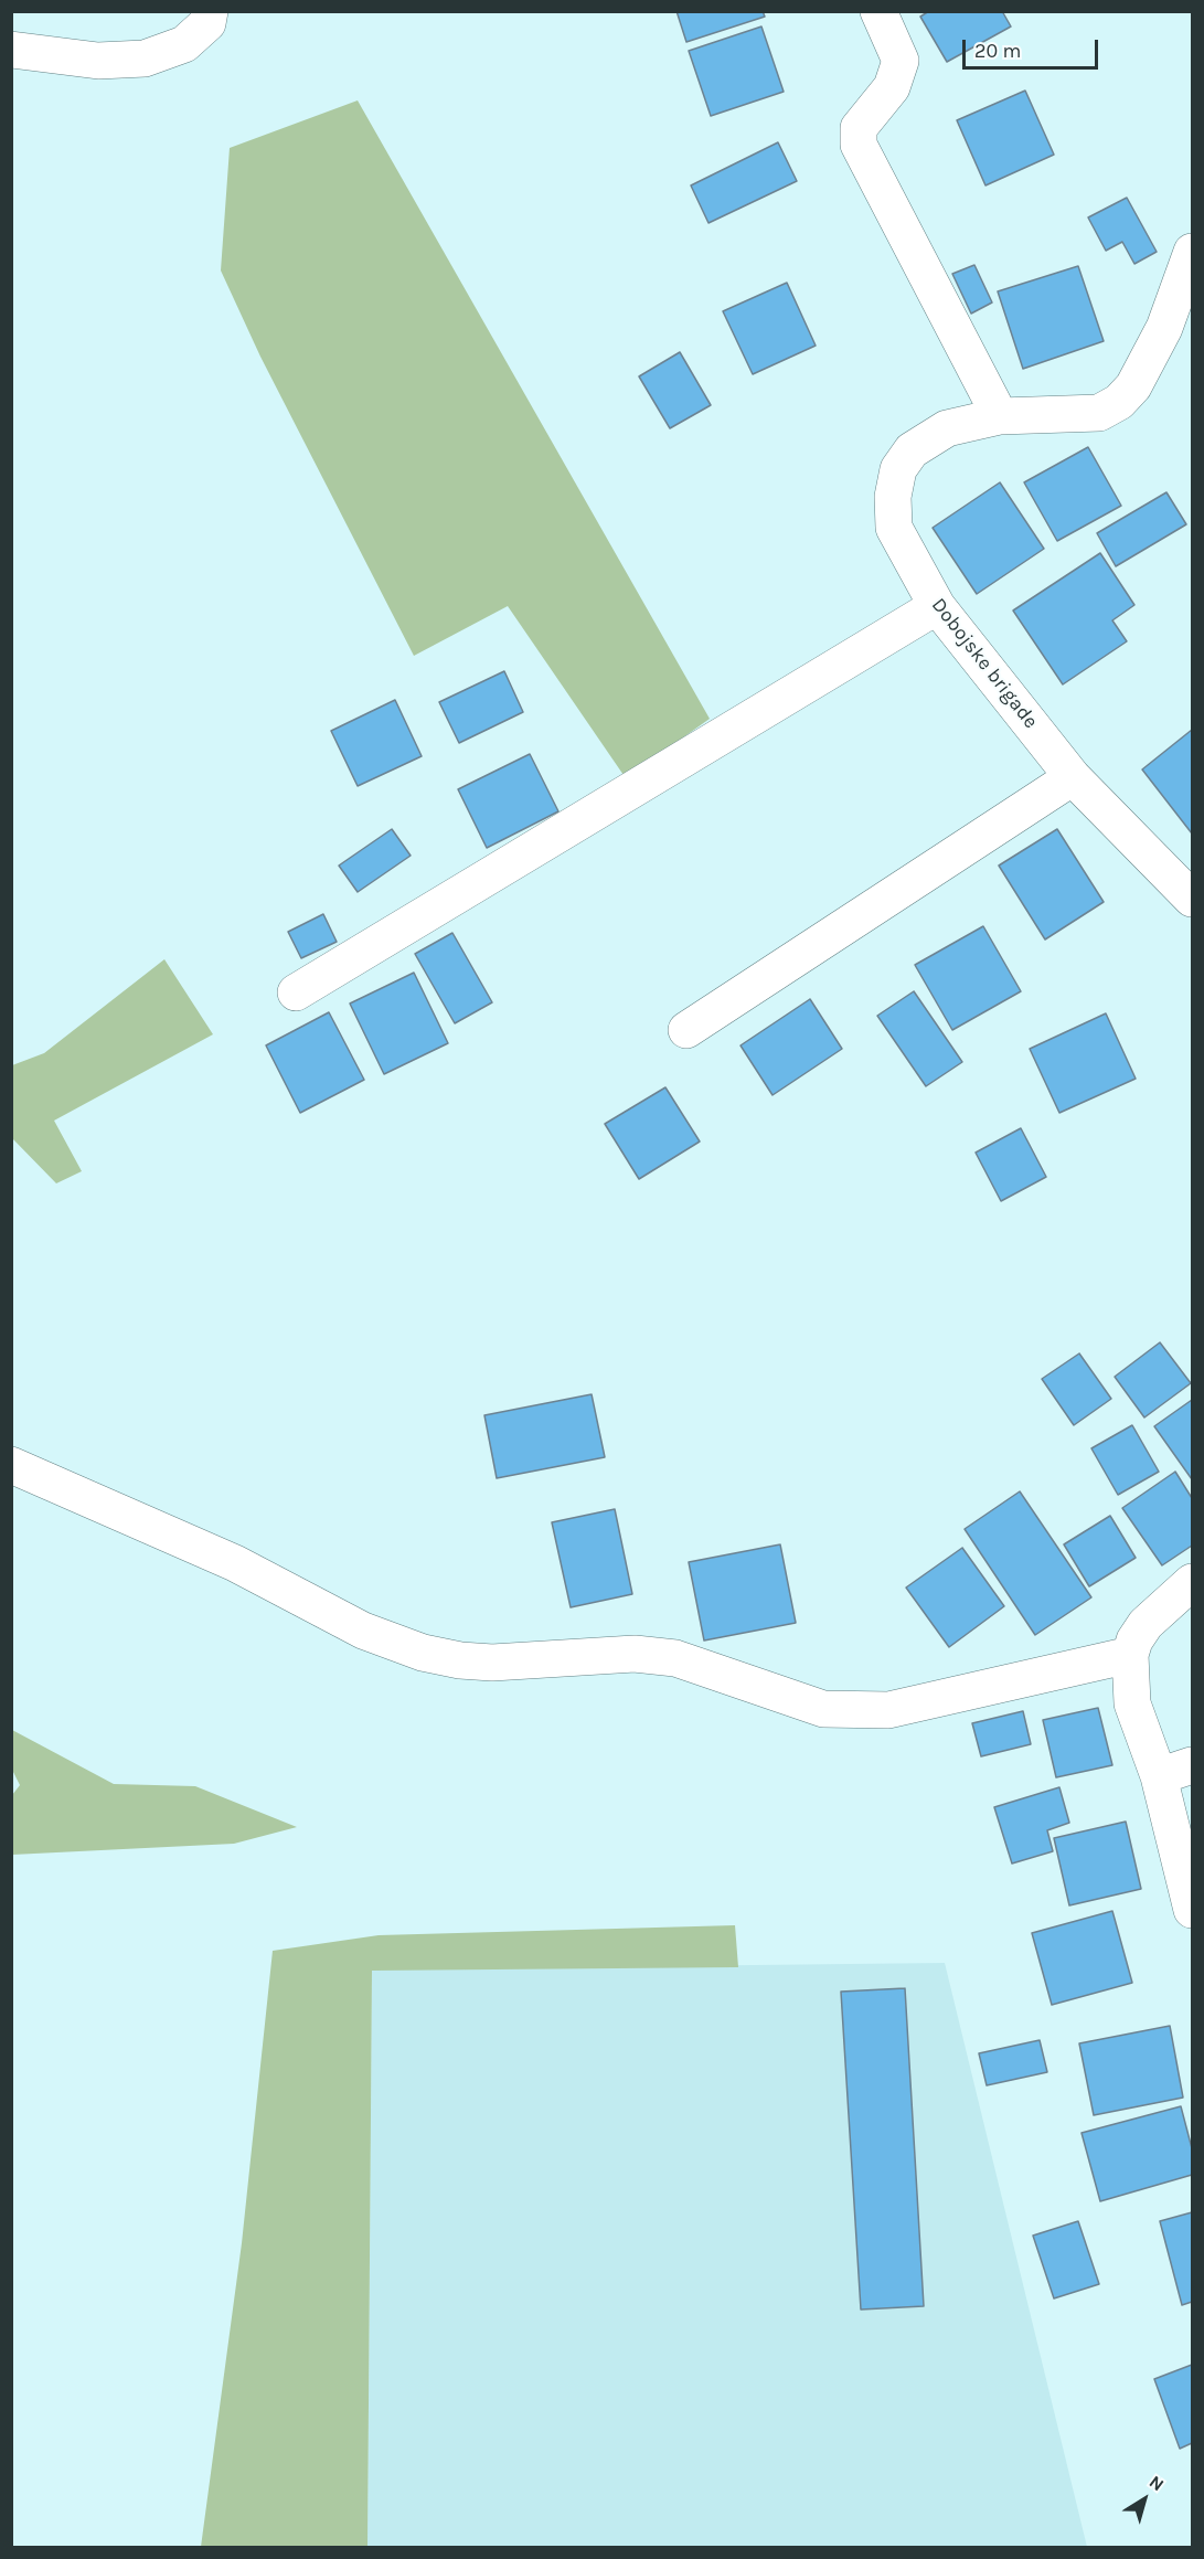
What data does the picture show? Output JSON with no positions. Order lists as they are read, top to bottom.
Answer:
{
  "streets": {
    "street": ["Dobojske brigade"]
  },
  "scale_bar": "20 m",
  "north": "top right"
}
